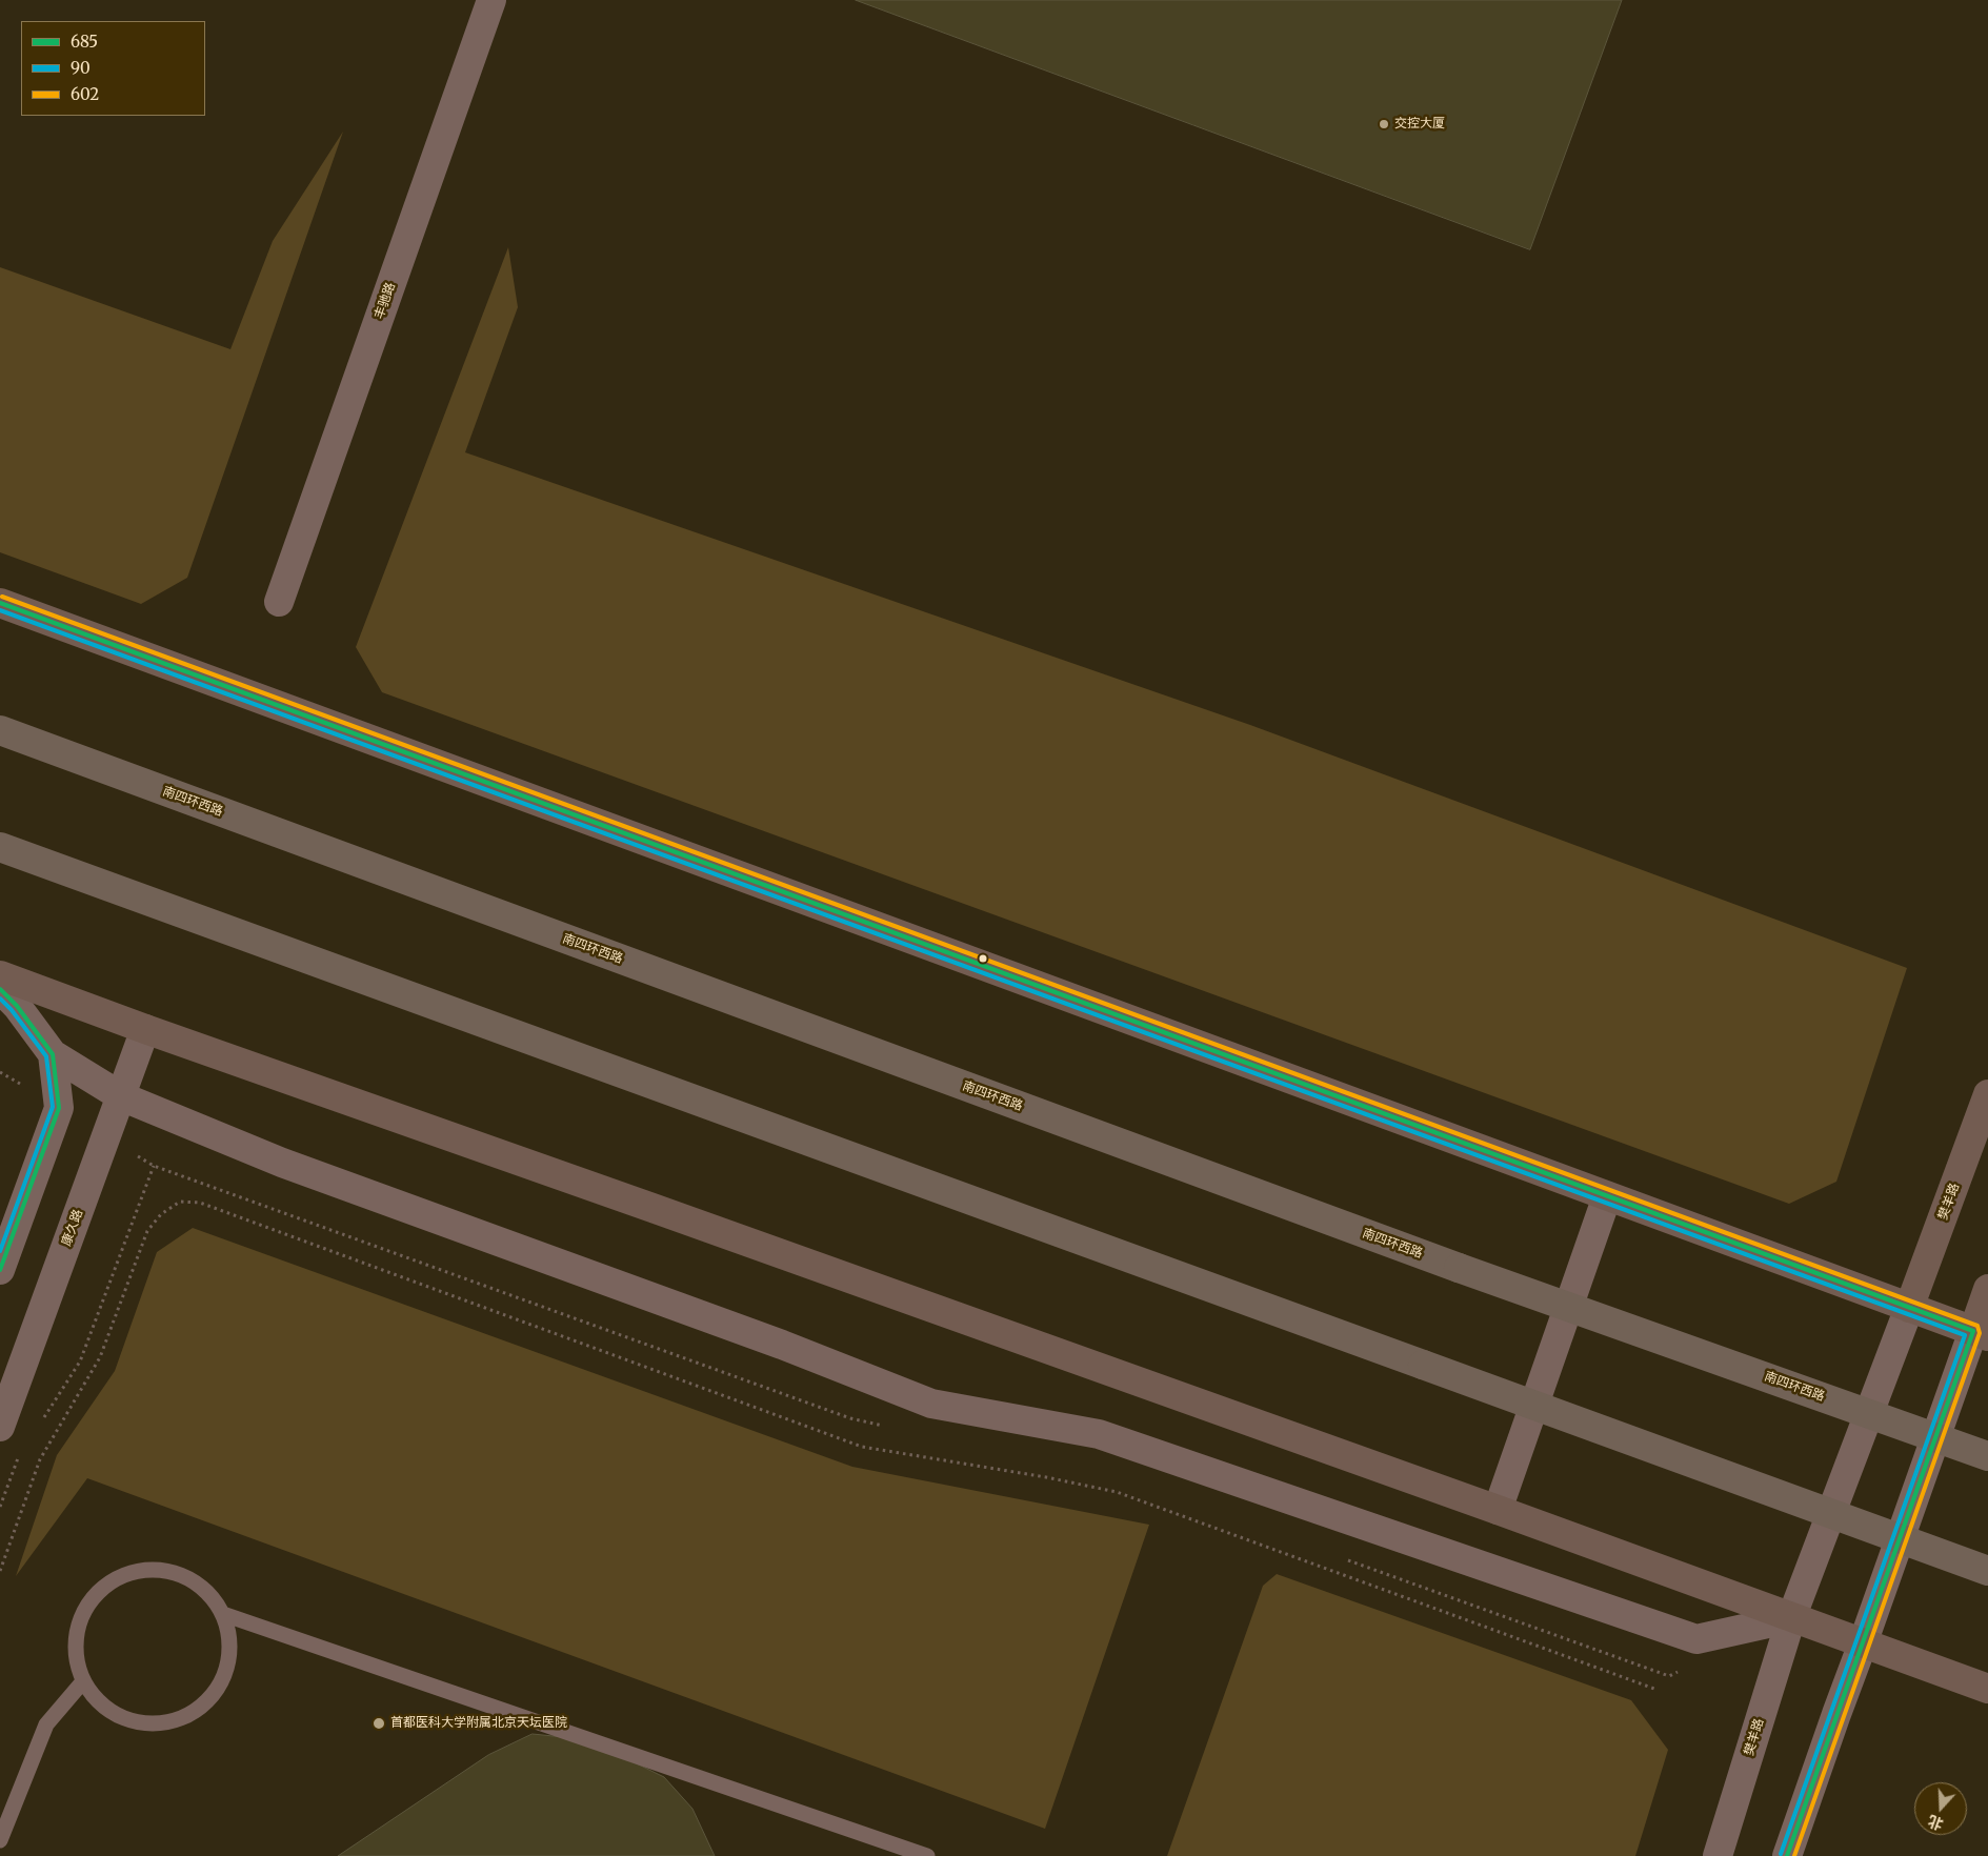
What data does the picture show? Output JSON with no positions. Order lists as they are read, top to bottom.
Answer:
{
  "streets": {
    "highway": ["南四环西路"],
    "main road": ["樊羊路"],
    "street": ["丰驰路", "康久路"]
  },
  "places": ["交控大厦", "首都医科大学附属北京天坛医院"],
  "lines": ["transit line 602", "transit line 685", "transit line 90"],
  "legend": ["685", "90", "602"],
  "north": "bottom"
}
